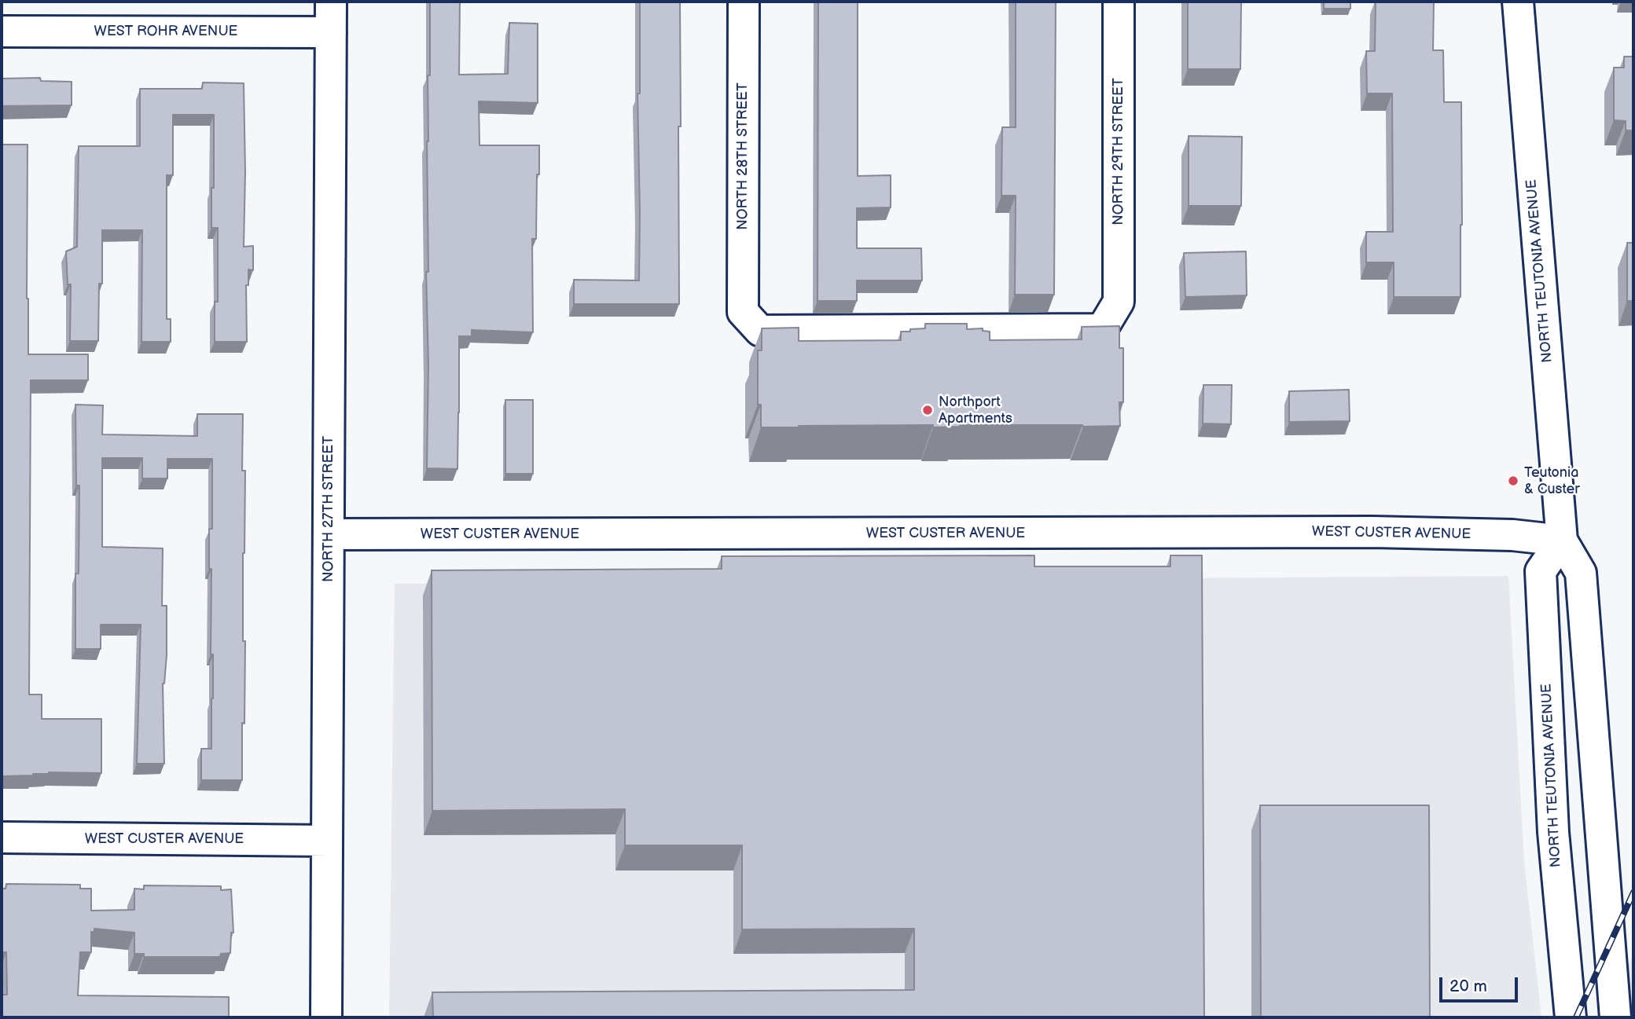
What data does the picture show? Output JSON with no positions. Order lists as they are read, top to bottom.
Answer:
{
  "streets": {
    "street": [
      "WEST ROHR AVENUE",
      "NORTH 29TH STREET",
      "NORTH 28TH STREET",
      "NORTH TEUTONIA AVENUE",
      "NORTH 27TH STREET",
      "WEST CUSTER AVENUE"
    ]
  },
  "crossings": [
    ["WEST ROHR AVENUE", "NORTH 27TH STREET"],
    ["NORTH 29TH STREET", "NORTH 28TH STREET"],
    ["NORTH TEUTONIA AVENUE", "WEST CUSTER AVENUE"],
    ["NORTH 27TH STREET", "WEST CUSTER AVENUE"]
  ],
  "places": ["Northport Apartments", "Teutonia & Custer"],
  "scale_bar": "20 m"
}
